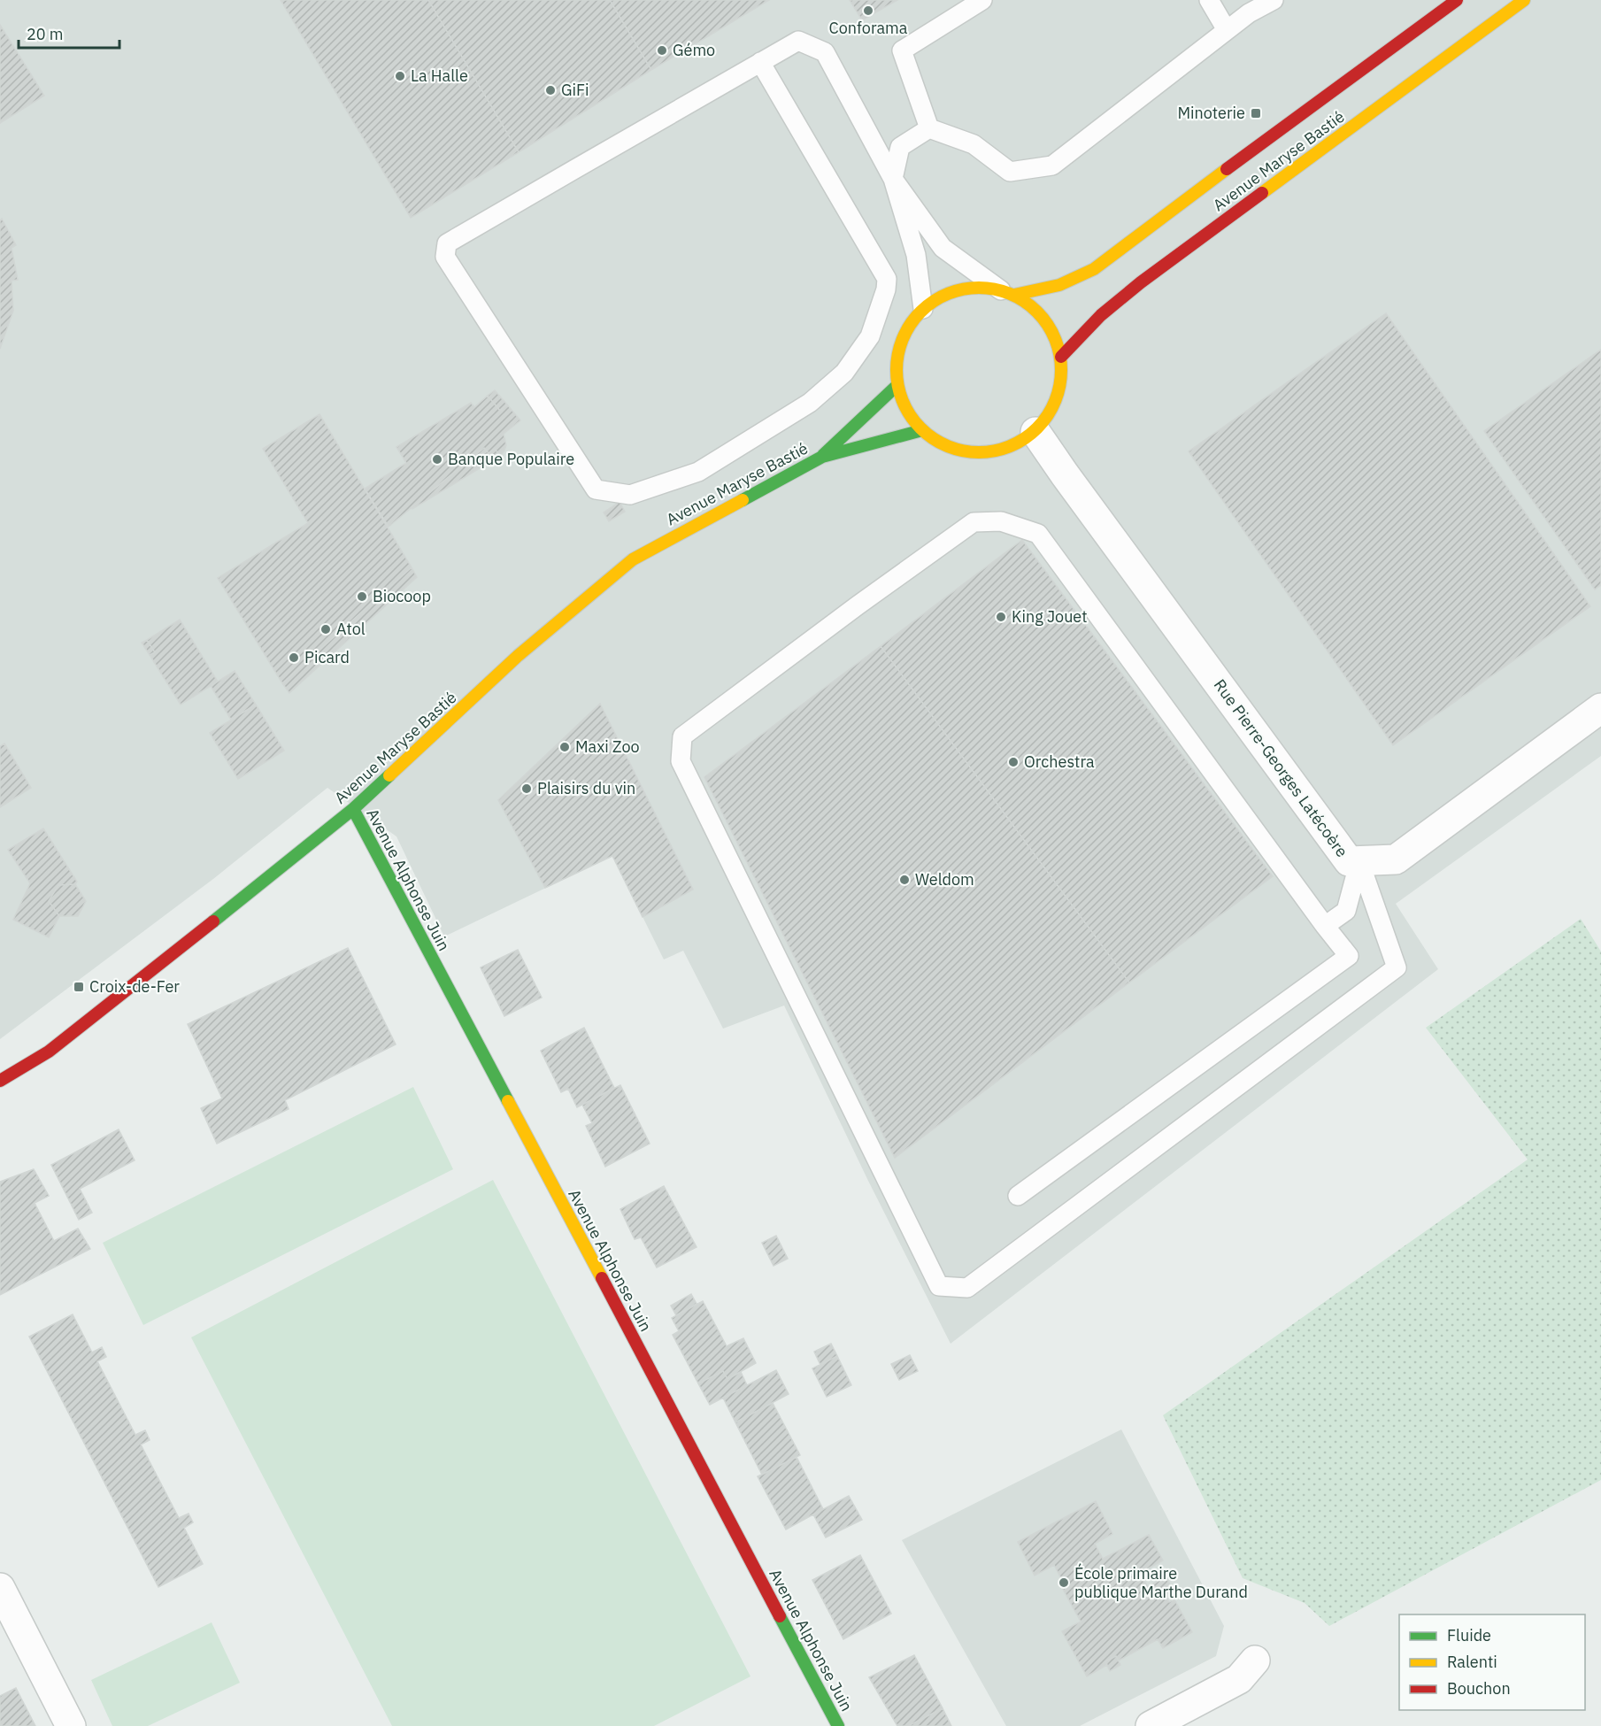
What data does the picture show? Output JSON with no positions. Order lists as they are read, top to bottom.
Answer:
{
  "streets": {
    "street": ["Avenue Maryse Bastié", "Rue Pierre-Georges Latécoère", "Avenue Alphonse Juin"]
  },
  "crossings": [
    ["Avenue Maryse Bastié", "Rue Pierre-Georges Latécoère"],
    ["Avenue Maryse Bastié", "Avenue Alphonse Juin"]
  ],
  "places": {
    "other": [
      "Conforama",
      "Gémo",
      "La Halle",
      "GiFi",
      "Banque Populaire",
      "Biocoop",
      "King Jouet",
      "Atol",
      "Picard",
      "Maxi Zoo",
      "Orchestra",
      "Plaisirs du vin",
      "Weldom",
      "École primaire publique Marthe Durand"
    ],
    "transit": ["Minoterie", "Croix-de-Fer"]
  },
  "legend": ["Fluide", "Ralenti", "Bouchon"],
  "scale_bar": "20 m"
}
